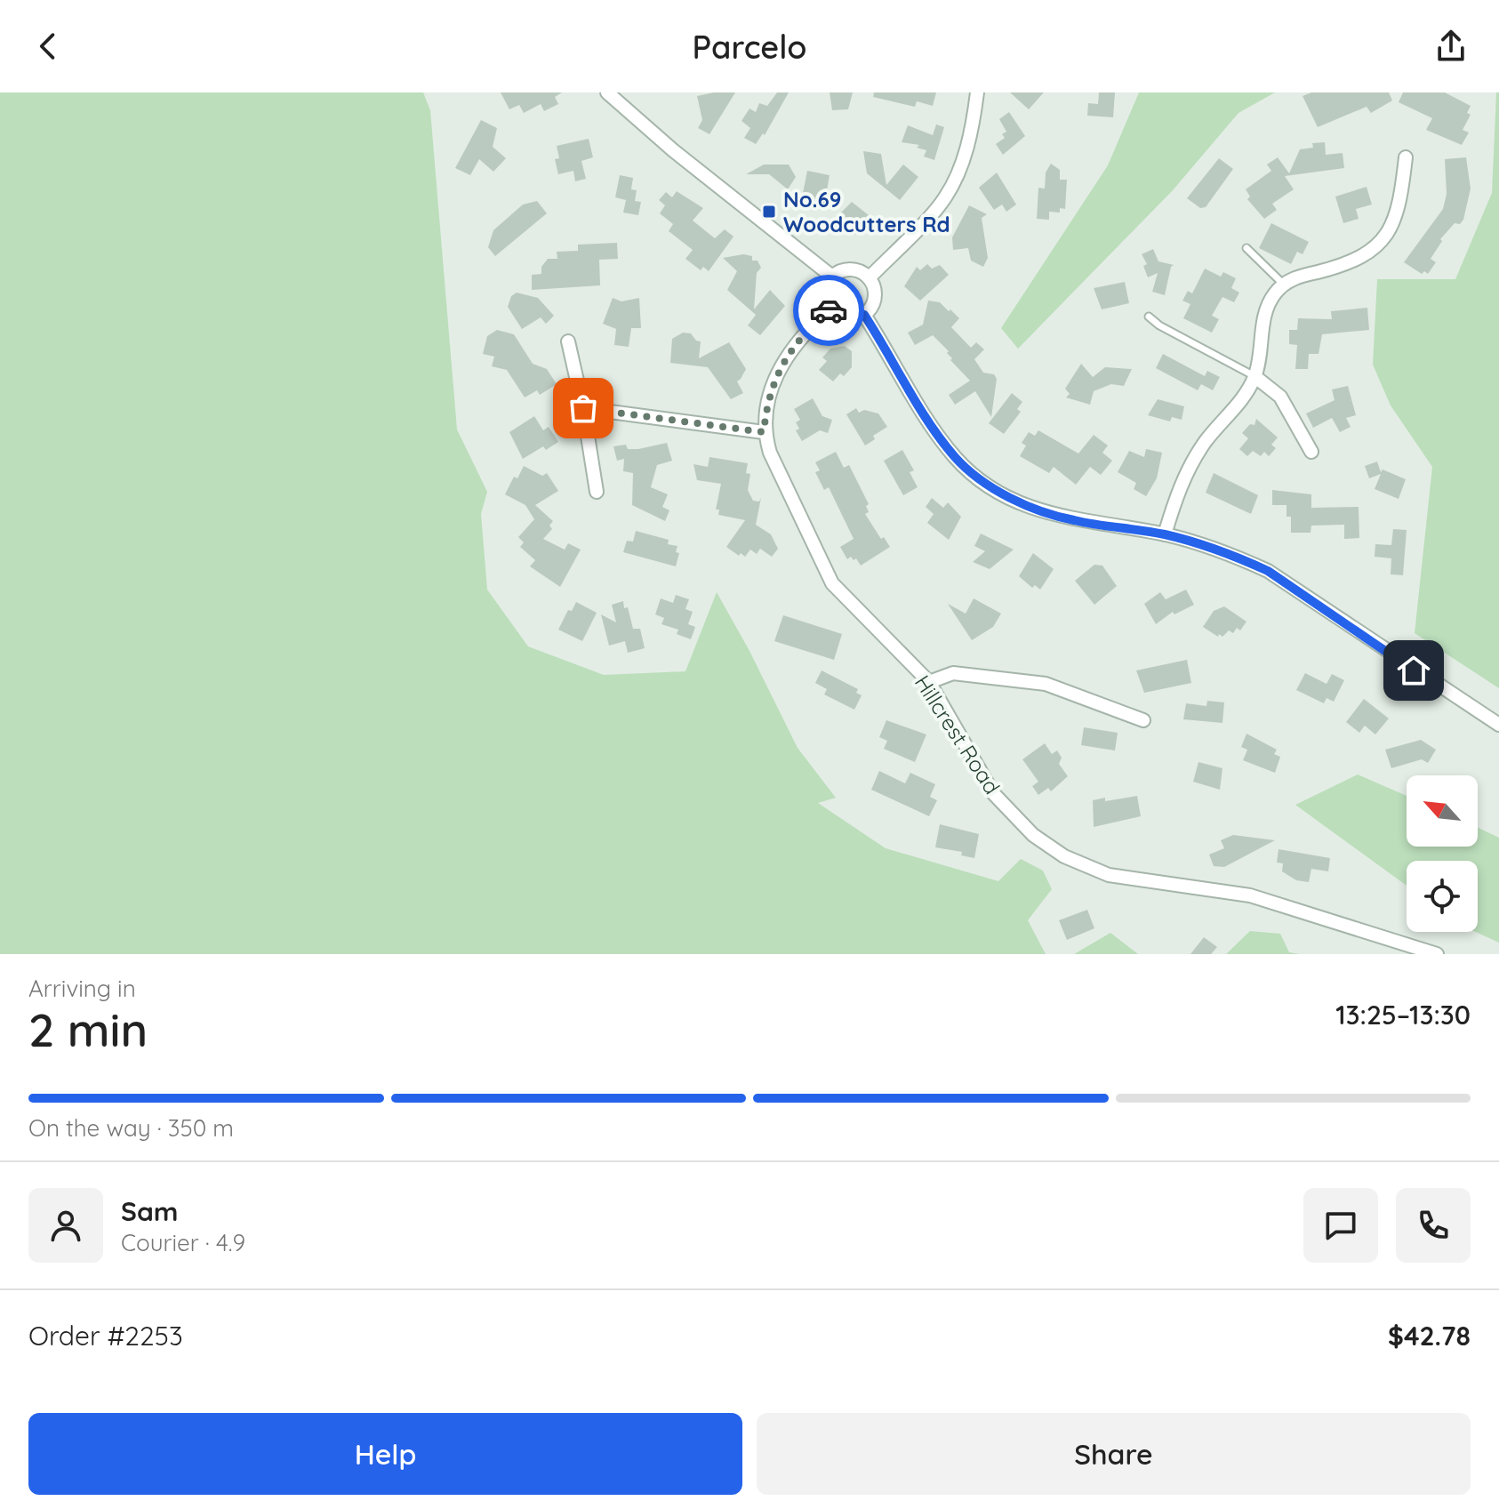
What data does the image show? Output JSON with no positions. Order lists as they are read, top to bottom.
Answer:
{
  "streets": {
    "street": ["Hillcrest Road"]
  },
  "places": {
    "transit": ["No.69 Woodcutters Rd"]
  },
  "north": "top left",
  "page": {
    "header": "Parcelo",
    "heading": ["2 min", "Arriving in", "13:25–13:30"],
    "panel": [
      "Sam",
      "Courier · 4.9",
      "Order #2253",
      "$42.78"
    ],
    "bar": "On the way · 350 m",
    "buttons": ["Help", "Share"]
  }
}
